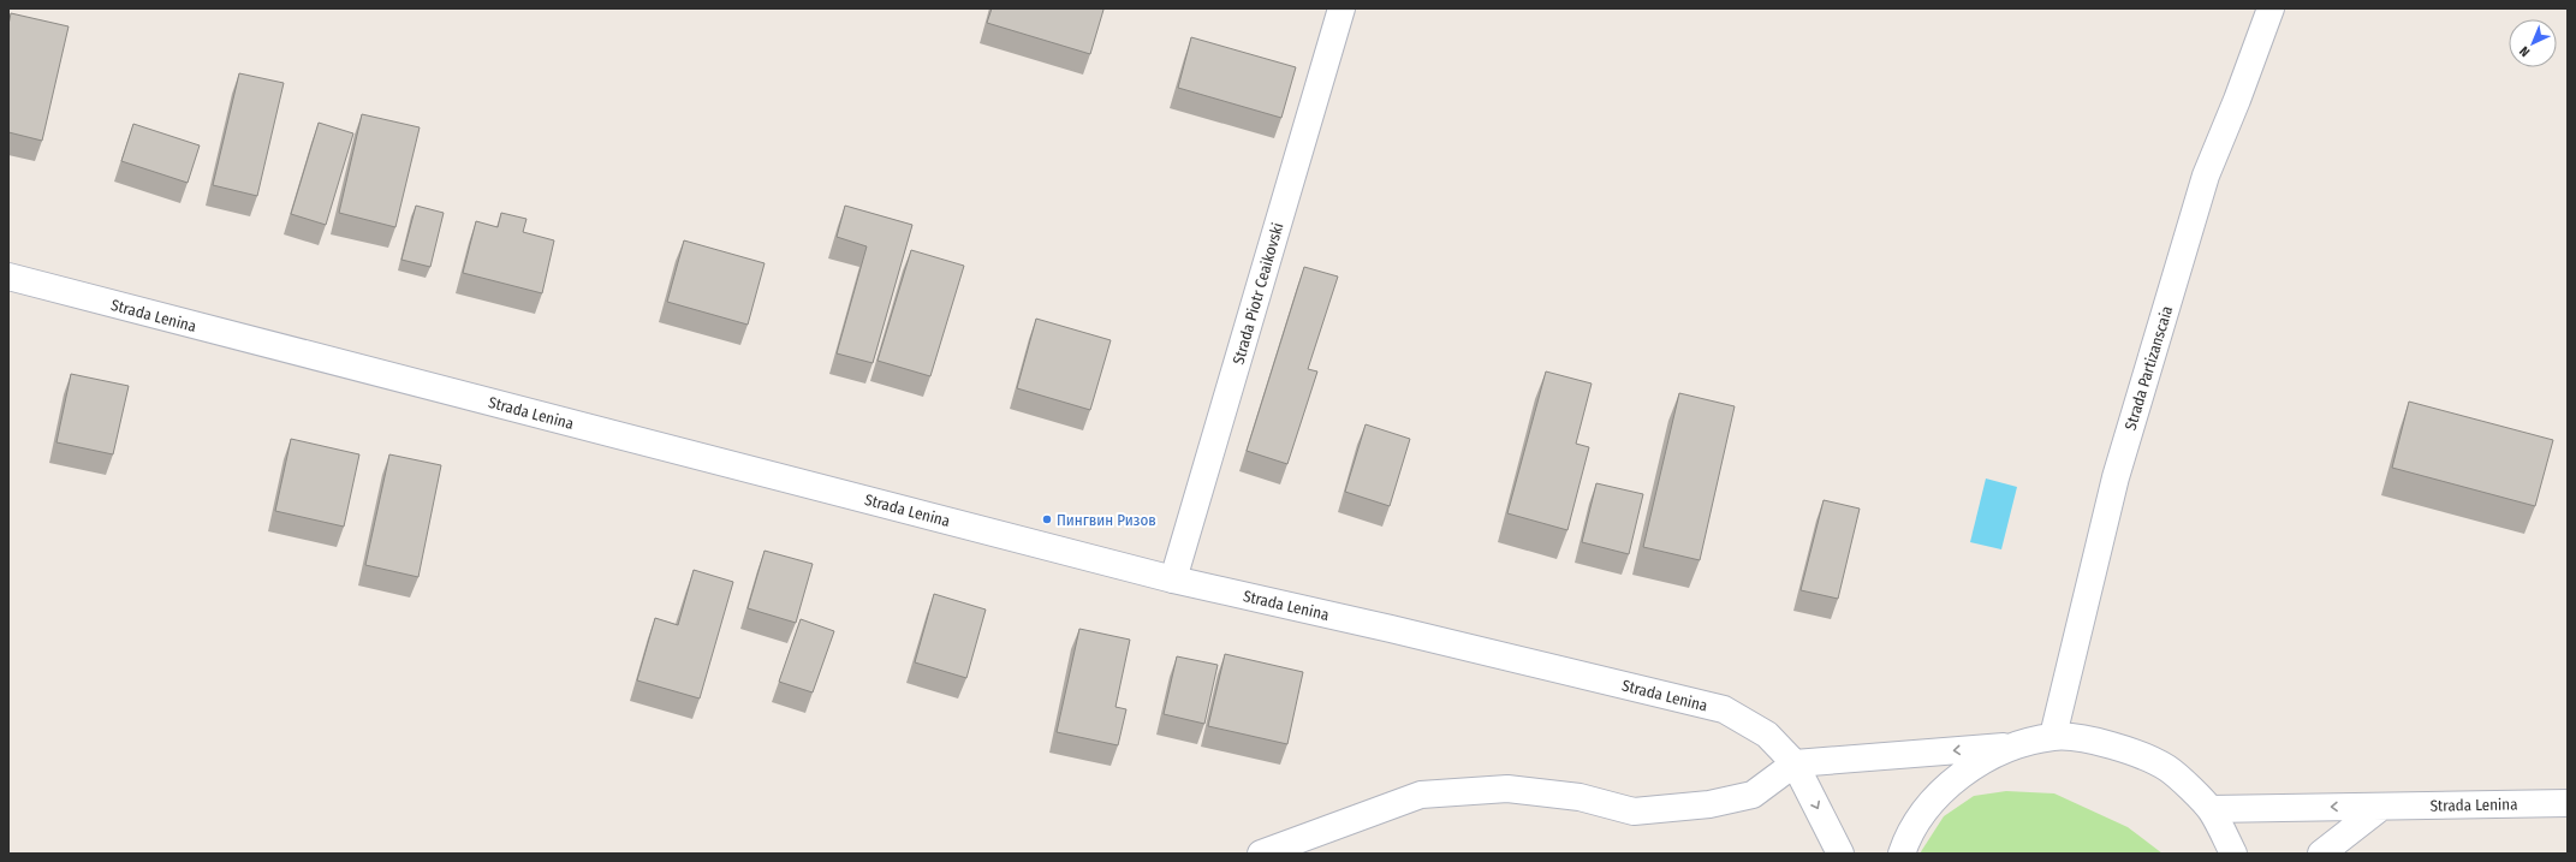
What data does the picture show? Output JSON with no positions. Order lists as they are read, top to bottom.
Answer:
{
  "streets": {
    "street": ["Strada Piotr Ceaikovski", "Strada Lenina", "Strada Partizanscaia"]
  },
  "crossings": [
    ["Strada Piotr Ceaikovski", "Strada Lenina"]
  ],
  "places": ["Пингвин Ризов"],
  "north": "bottom left"
}
